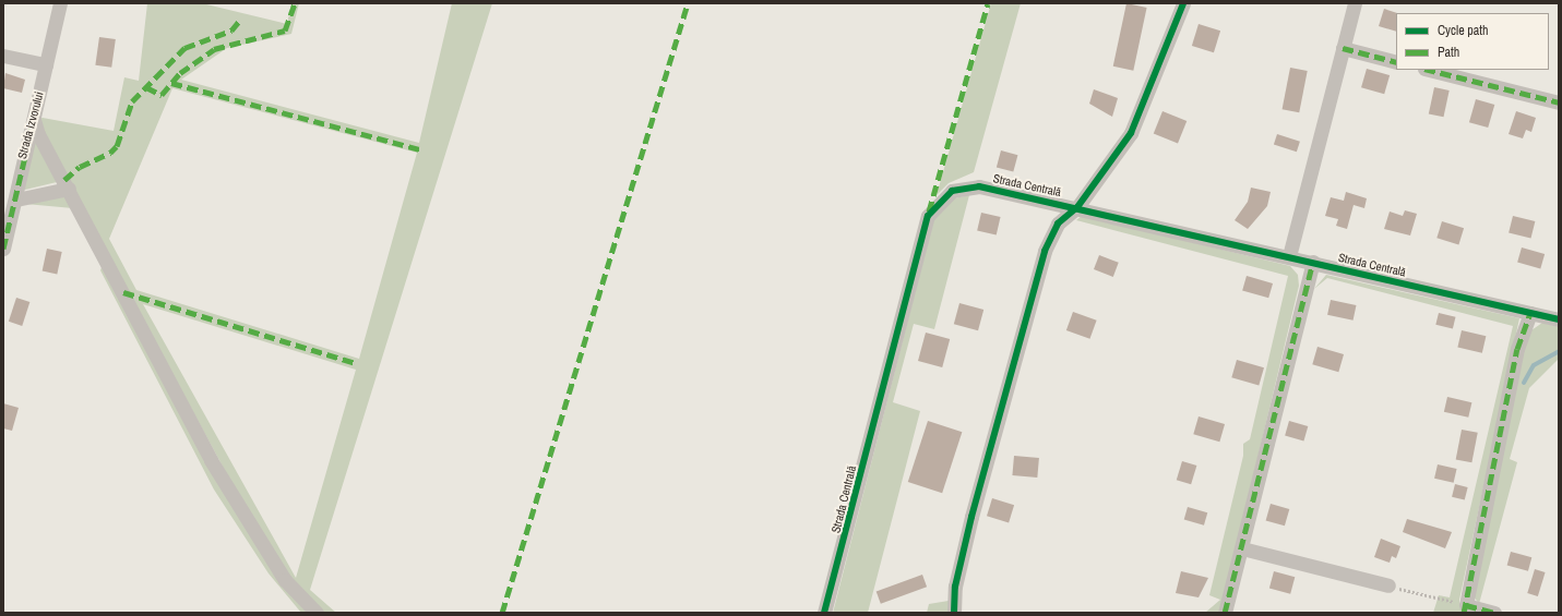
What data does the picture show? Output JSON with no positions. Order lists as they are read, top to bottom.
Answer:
{
  "streets": {
    "street": ["Strada Izvorului", "Strada Centrală"]
  },
  "legend": ["Cycle path", "Path"]
}
